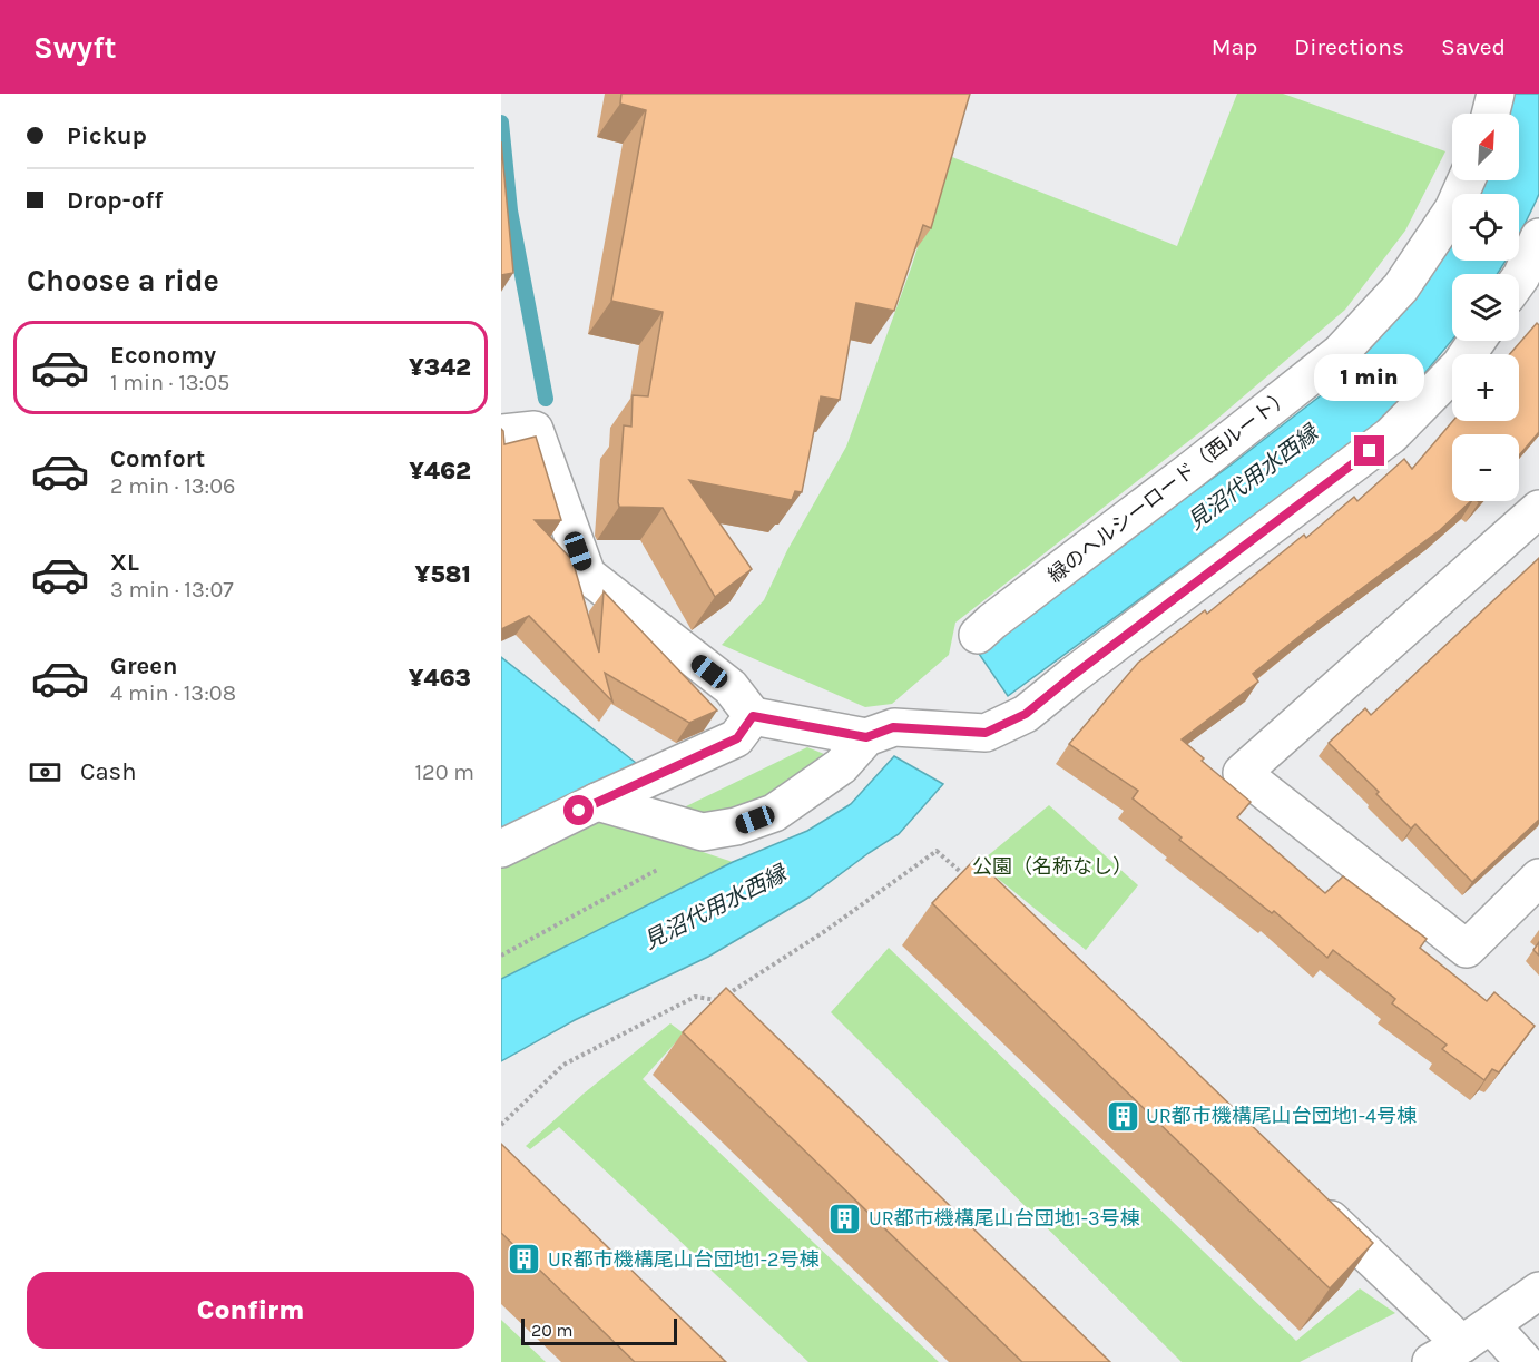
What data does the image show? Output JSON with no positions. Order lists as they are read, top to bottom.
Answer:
{
  "streets": {
    "street": ["緑のヘルシーロード（西ルート）"]
  },
  "water": ["見沼代用水西縁"],
  "parks": ["公園（名称なし）"],
  "places": {
    "building": ["UR都市機構尾山台団地1-4号棟", "UR都市機構尾山台団地1-3号棟", "UR都市機構尾山台団地1-2号棟"]
  },
  "scale_bar": "20 m",
  "north": "top right",
  "page": {
    "header": "Swyft",
    "nav": ["Map", "Directions", "Saved"],
    "banner": ["Pickup", "Drop-off"],
    "map_buttons": ["+", "−"],
    "heading": "Choose a ride",
    "list": [
      {
        "name": "Economy",
        "note": "1 min · 13:05",
        "value": "¥342"
      },
      {
        "name": "Comfort",
        "note": "2 min · 13:06",
        "value": "¥462"
      },
      {
        "name": "XL",
        "note": "3 min · 13:07",
        "value": "¥581"
      },
      {
        "name": "Green",
        "note": "4 min · 13:08",
        "value": "¥463"
      }
    ],
    "bubble": "1 min",
    "pay": ["Cash", "120 m"],
    "buttons": "Confirm",
    "scale": "20 m"
  }
}
